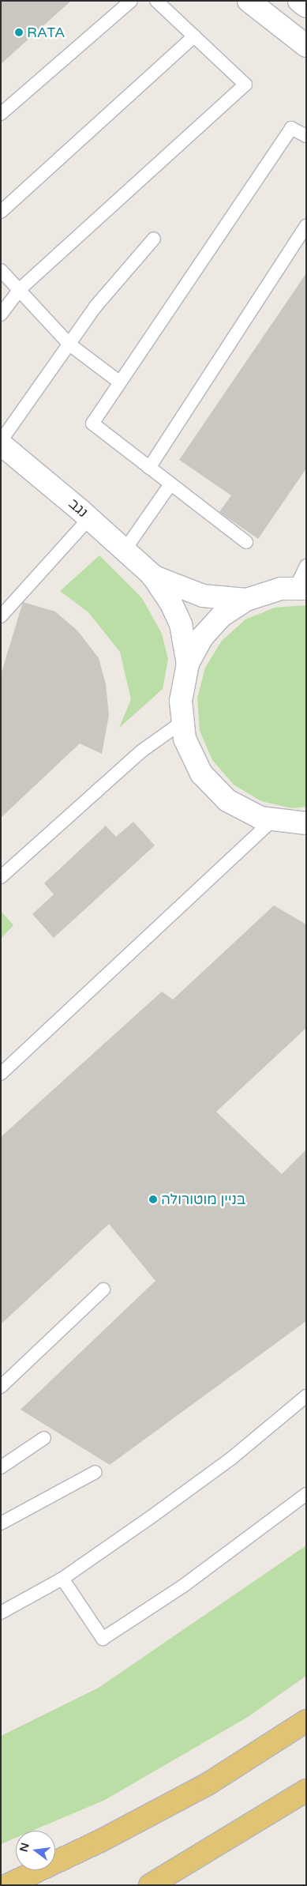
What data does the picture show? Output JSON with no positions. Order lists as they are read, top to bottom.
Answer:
{
  "streets": {
    "street": ["נגב"]
  },
  "places": ["RATA", "בניין מוטורולה"],
  "north": "left"
}
